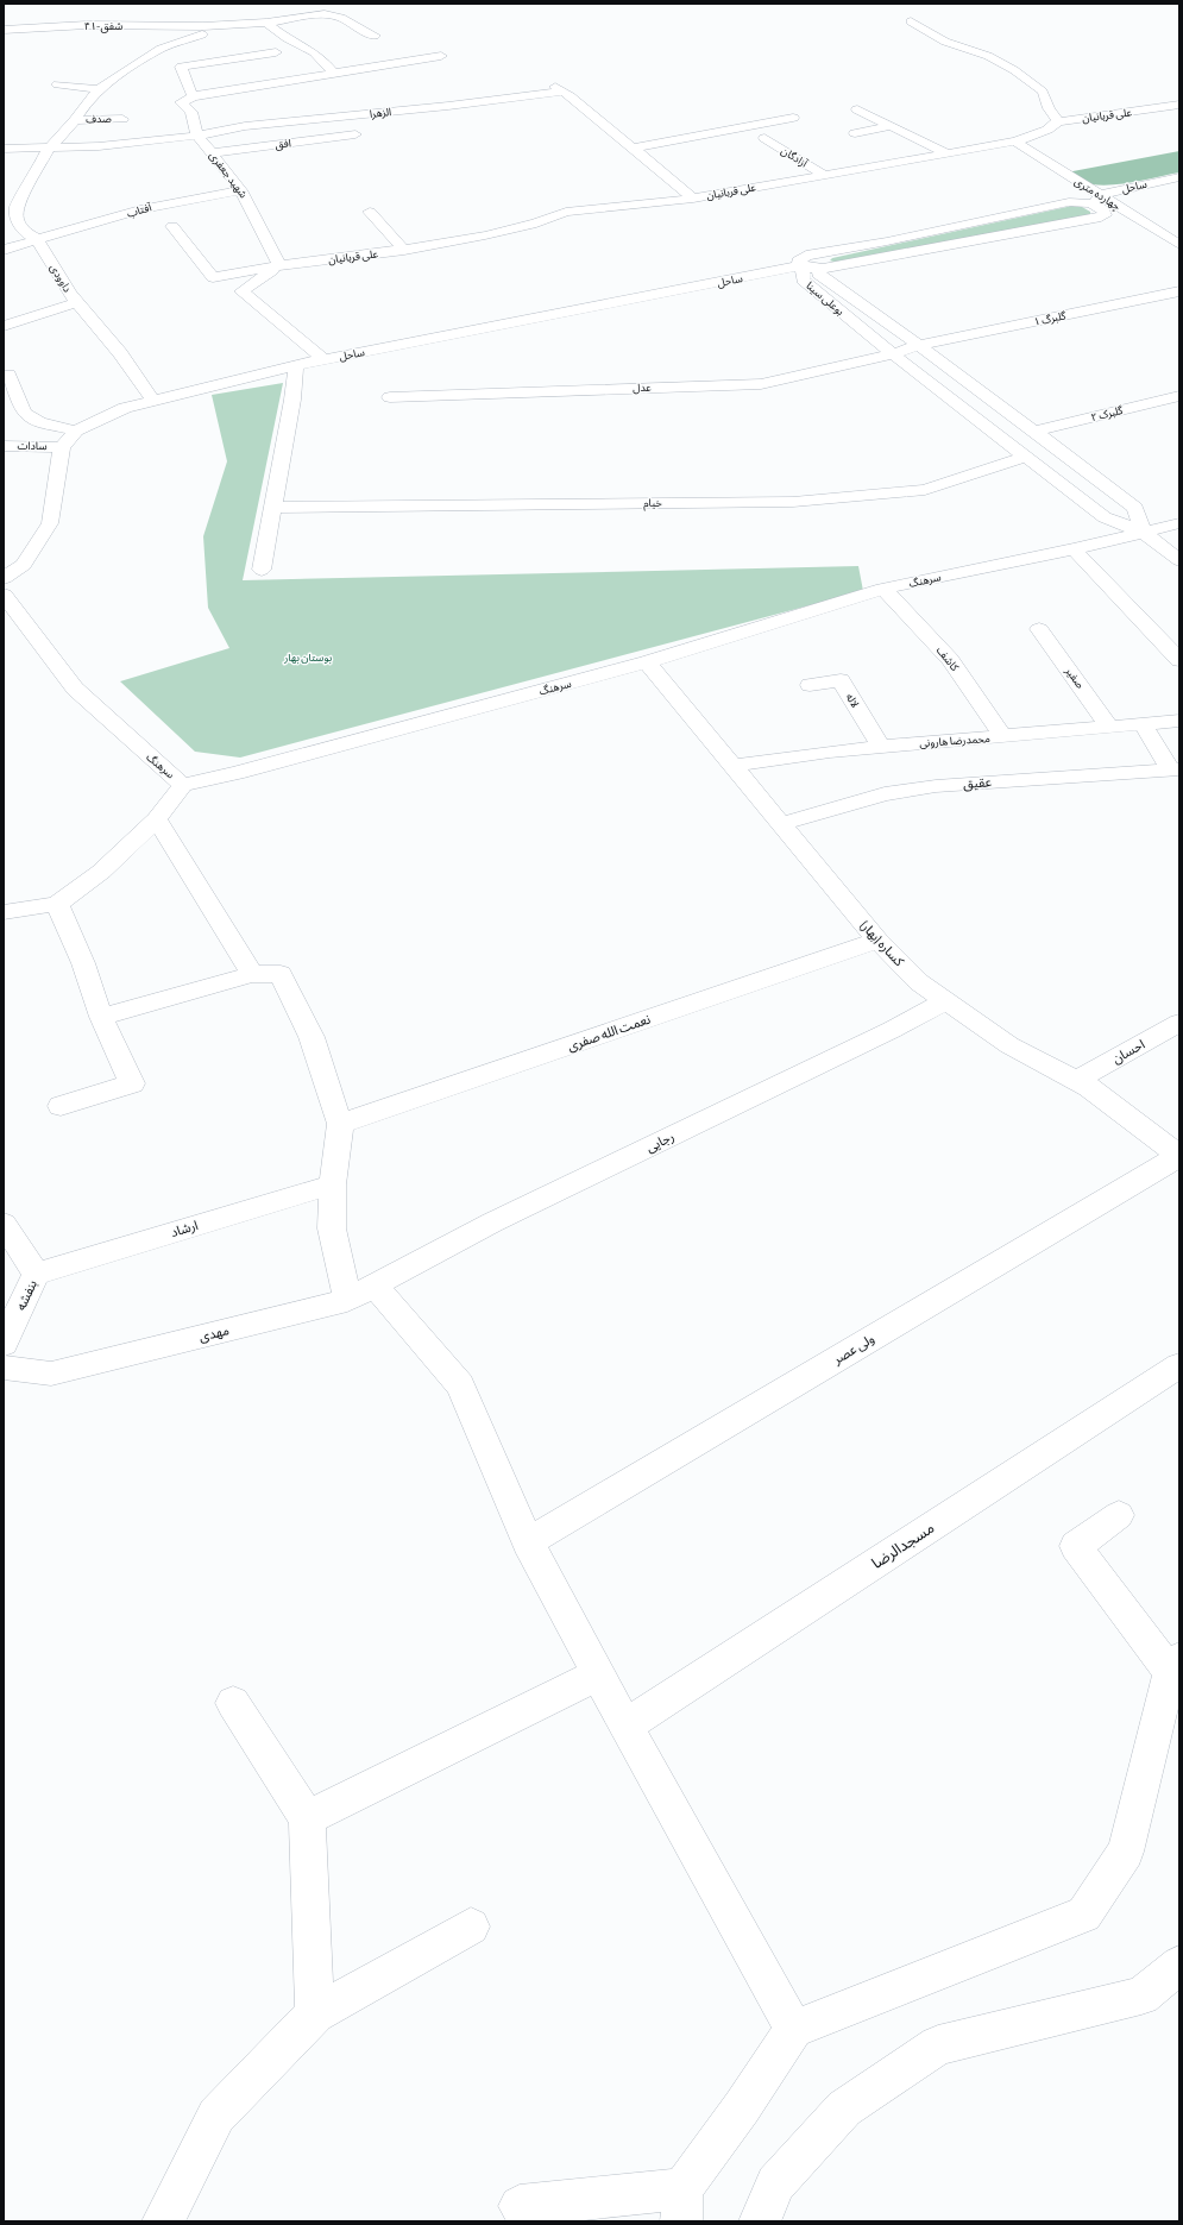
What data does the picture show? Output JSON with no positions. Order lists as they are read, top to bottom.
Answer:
{
  "streets": {
    "street": [
      "شفق-۴۱",
      "الزهرا",
      "علی قربانیان",
      "صدف",
      "افق",
      "آزادگان",
      "شهید جعفری",
      "ساحل",
      "چهارده متری",
      "آفتاب",
      "داوودی",
      "بوعلی سینا",
      "گلبرگ ۱",
      "عدل",
      "گلبرک ۲",
      "سادات",
      "خیام",
      "سرهنگ",
      "کاشف",
      "صفیر",
      "لاله",
      "محمدرضا هارونی",
      "عقیق",
      "کساره (بهار)",
      "نعمت الله صفری",
      "احسان",
      "رجایی",
      "ارشاد",
      "بنفشه",
      "مهدی",
      "ولی عصر",
      "مسجدالرضا"
    ]
  },
  "crossings": [
    ["شفق-۴۱", "داوودی"],
    ["الزهرا", "علی قربانیان"],
    ["الزهرا", "شهید جعفری"],
    ["علی قربانیان", "آزادگان"],
    ["علی قربانیان", "شهید جعفری"],
    ["علی قربانیان", "چهارده متری"],
    ["صدف", "داوودی"],
    ["افق", "شهید جعفری"],
    ["شهید جعفری", "آفتاب"],
    ["ساحل", "چهارده متری"],
    ["ساحل", "داوودی"],
    ["ساحل", "بوعلی سینا"],
    ["ساحل", "سادات"],
    ["آفتاب", "داوودی"],
    ["بوعلی سینا", "گلبرگ ۱"],
    ["بوعلی سینا", "عدل"],
    ["بوعلی سینا", "گلبرک ۲"],
    ["بوعلی سینا", "خیام"],
    ["بوعلی سینا", "سرهنگ"],
    ["گلبرگ ۱", "عدل"],
    ["سرهنگ", "کاشف"],
    ["سرهنگ", "کساره (بهار)"],
    ["کاشف", "محمدرضا هارونی"],
    ["صفیر", "محمدرضا هارونی"],
    ["لاله", "محمدرضا هارونی"],
    ["محمدرضا هارونی", "کساره (بهار)"],
    ["عقیق", "کساره (بهار)"],
    ["کساره (بهار)", "نعمت الله صفری"],
    ["کساره (بهار)", "احسان"],
    ["کساره (بهار)", "رجایی"],
    ["کساره (بهار)", "ولی عصر"],
    ["رجایی", "مهدی"],
    ["ارشاد", "بنفشه"]
  ],
  "parks": ["بوستان بهار"]
}
